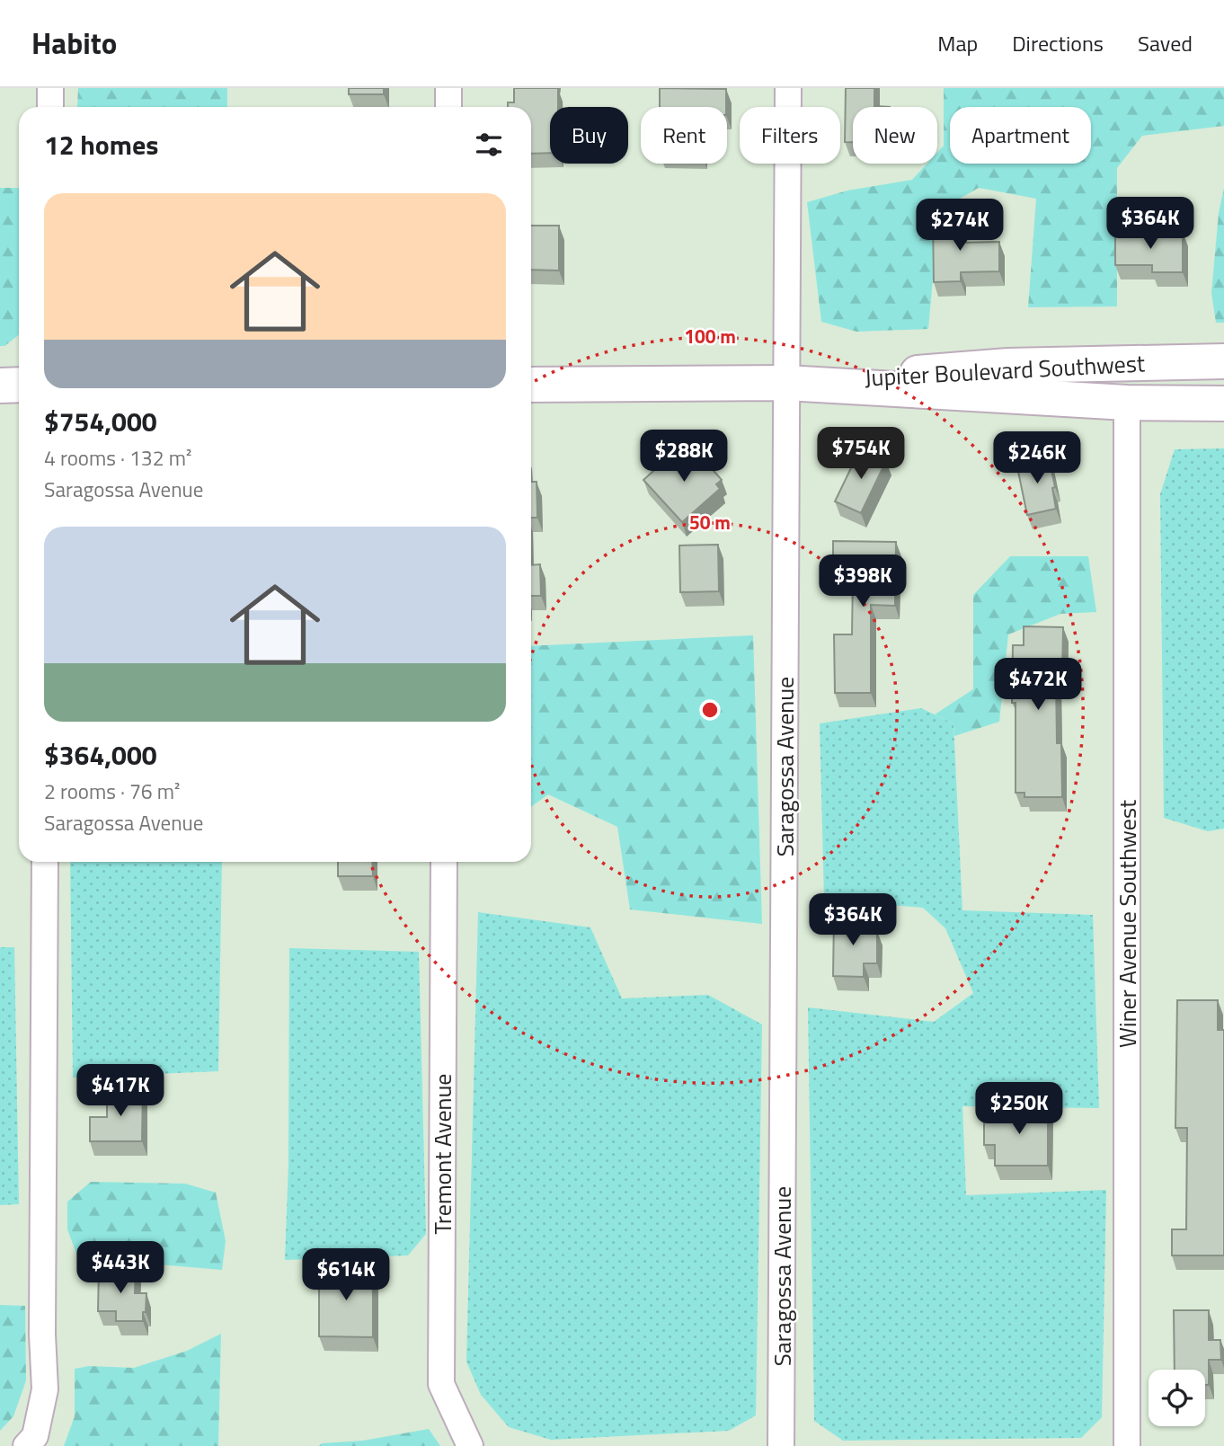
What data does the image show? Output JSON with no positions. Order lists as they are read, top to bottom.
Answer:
{
  "streets": {
    "street": [
      "Jupiter Boulevard Southwest",
      "Saragossa Avenue",
      "Winer Avenue Southwest",
      "Tremont Avenue"
    ]
  },
  "crossings": [
    ["Jupiter Boulevard Southwest", "Saragossa Avenue"],
    ["Jupiter Boulevard Southwest", "Winer Avenue Southwest"]
  ],
  "page": {
    "header": "Habito",
    "nav": ["Map", "Directions", "Saved"],
    "chip": [
      "Buy",
      "Rent",
      "Filters",
      "New",
      "Apartment"
    ],
    "heading": "12 homes",
    "list": [
      {
        "name": "$754,000",
        "note": "4 rooms · 132 m² · Saragossa Avenue"
      },
      {
        "name": "$364,000",
        "note": "2 rooms · 76 m² · Saragossa Avenue"
      }
    ],
    "price": [
      "$364K",
      "$274K",
      "$754K",
      "$288K",
      "$246K",
      "$398K",
      "$472K",
      "$364K",
      "$417K",
      "$250K",
      "$443K",
      "$614K"
    ]
  },
  "rings": ["100 m", "50 m"]
}
